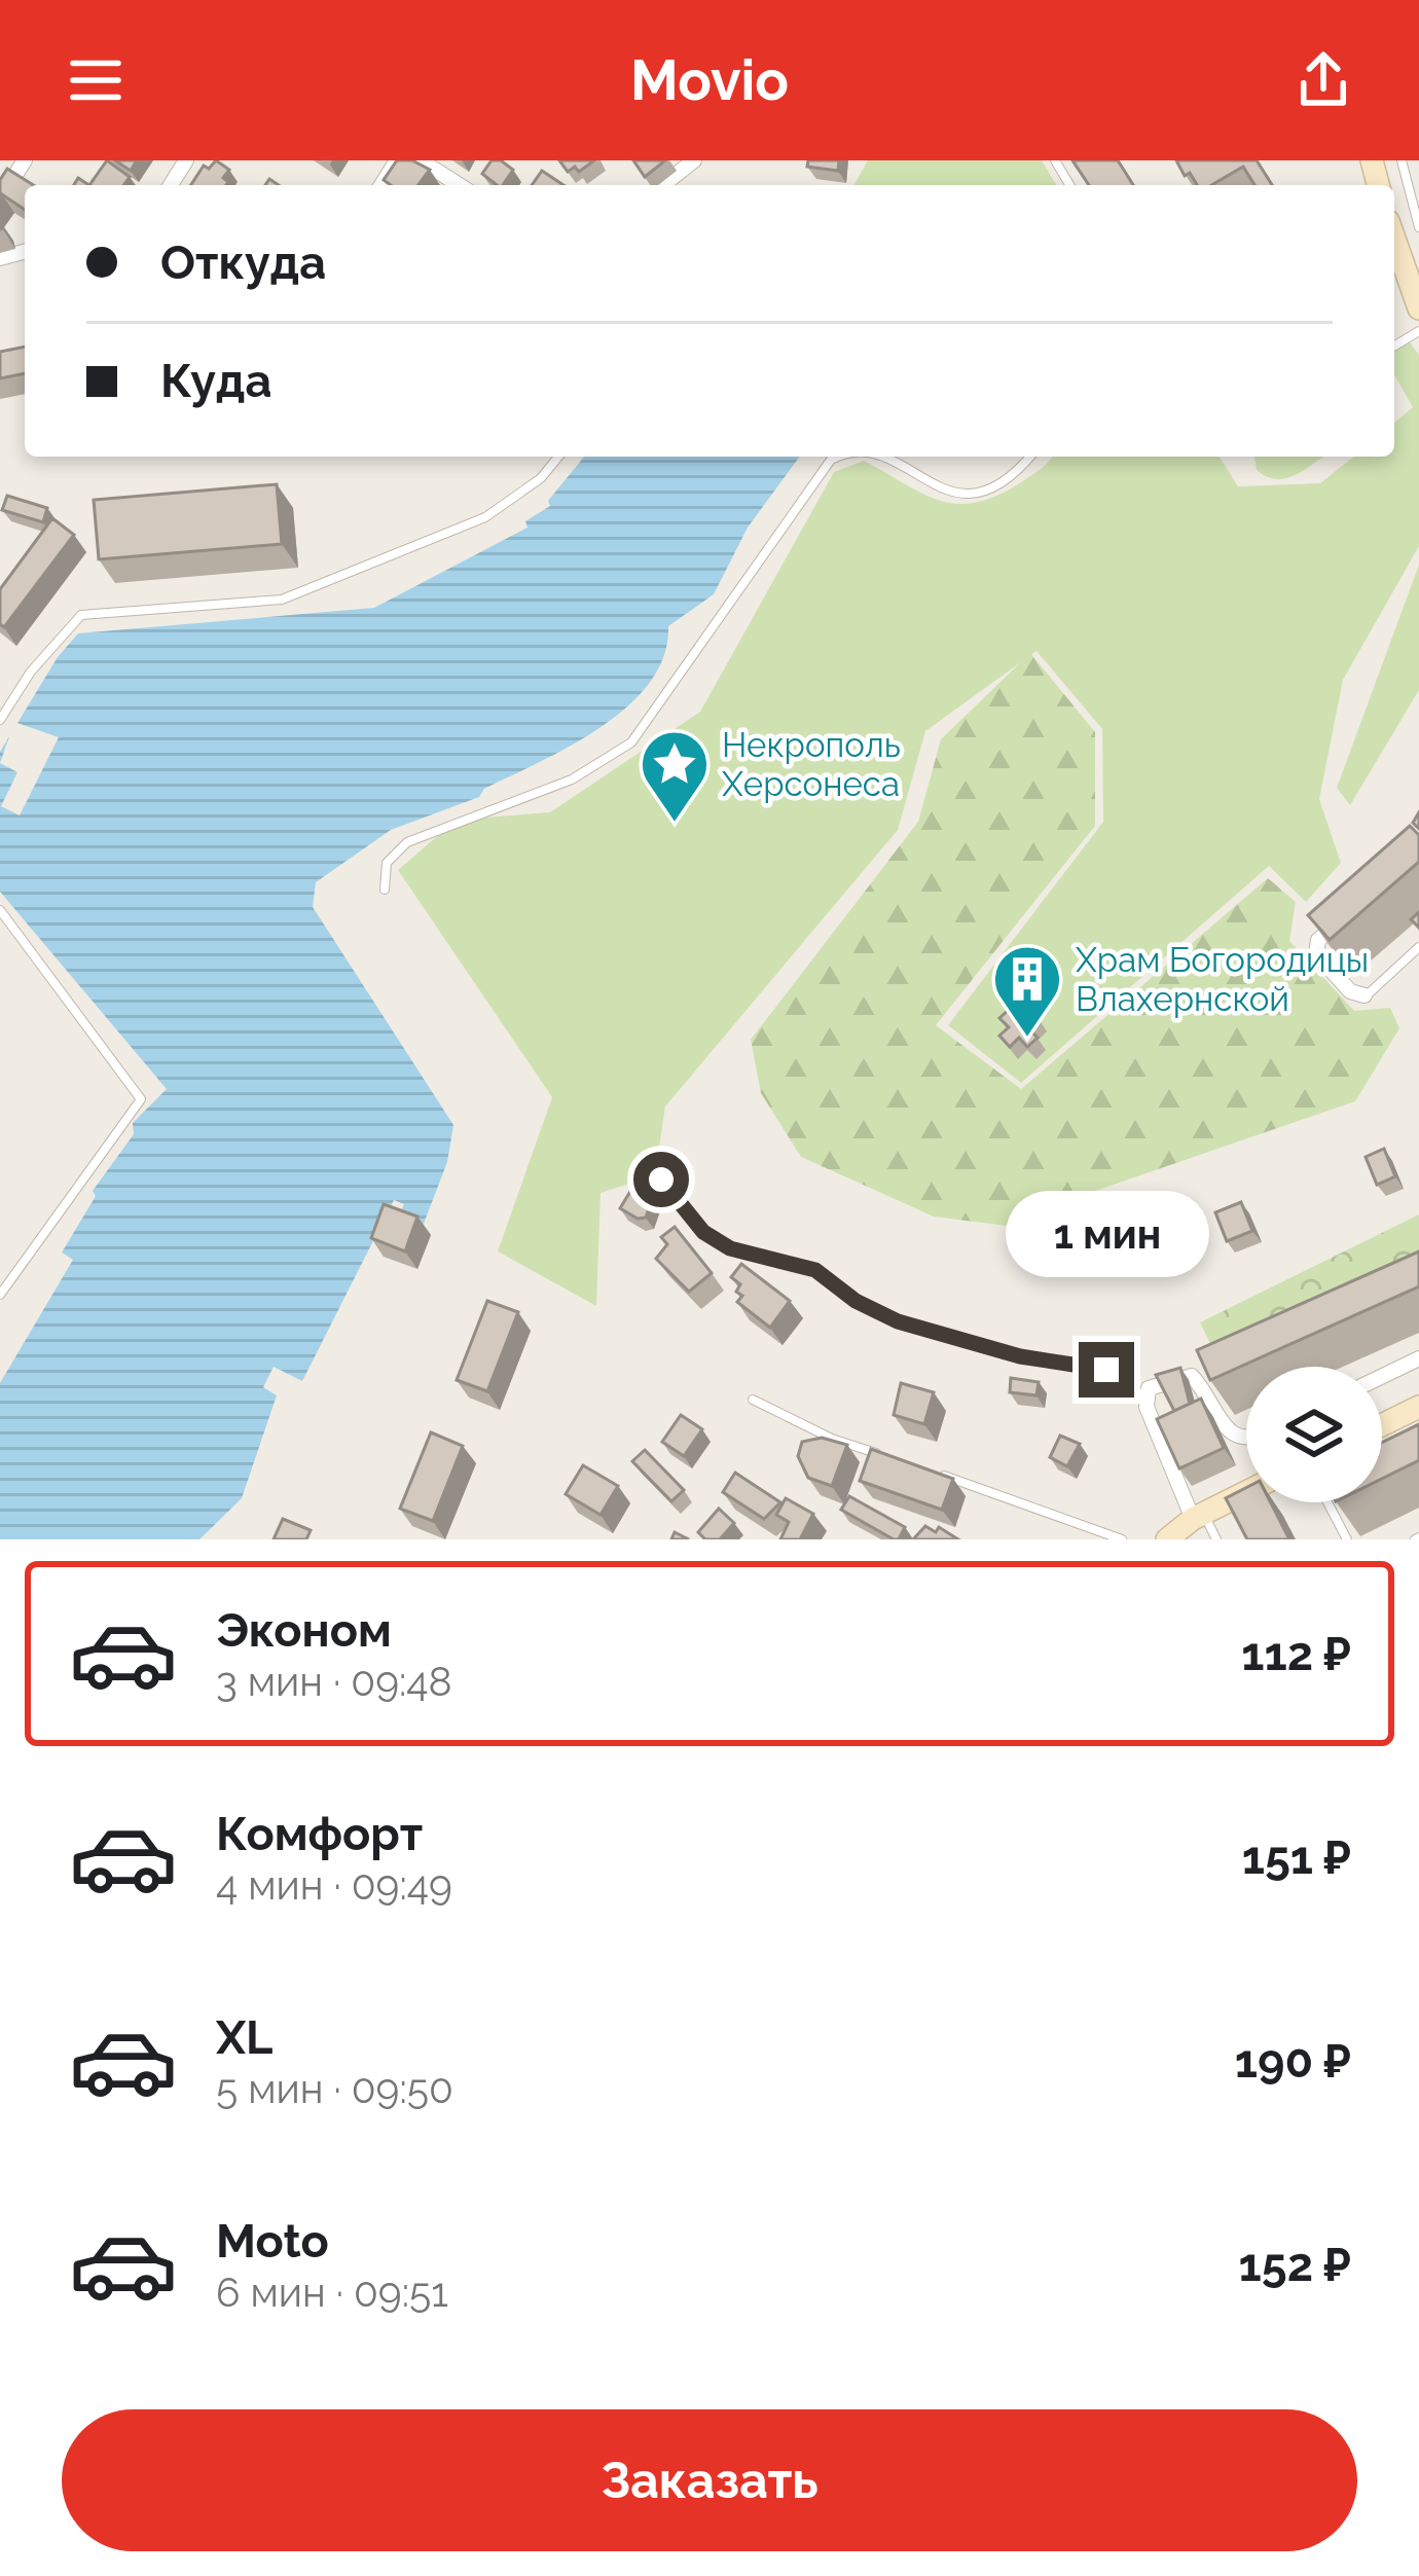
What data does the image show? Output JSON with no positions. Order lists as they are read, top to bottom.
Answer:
{
  "places": {
    "place": ["Некрополь Херсонеса"],
    "building": ["Храм Богородицы Влахернской"]
  },
  "page": {
    "header": "Movio",
    "banner": ["Откуда", "Куда"],
    "bubble": "1 мин",
    "list": [
      {
        "name": "Эконом",
        "note": "3 мин · 09:48",
        "value": "112 ₽"
      },
      {
        "name": "Комфорт",
        "note": "4 мин · 09:49",
        "value": "151 ₽"
      },
      {
        "name": "XL",
        "note": "5 мин · 09:50",
        "value": "190 ₽"
      },
      {
        "name": "Moto",
        "note": "6 мин · 09:51",
        "value": "152 ₽"
      }
    ],
    "buttons": "Заказать"
  }
}
